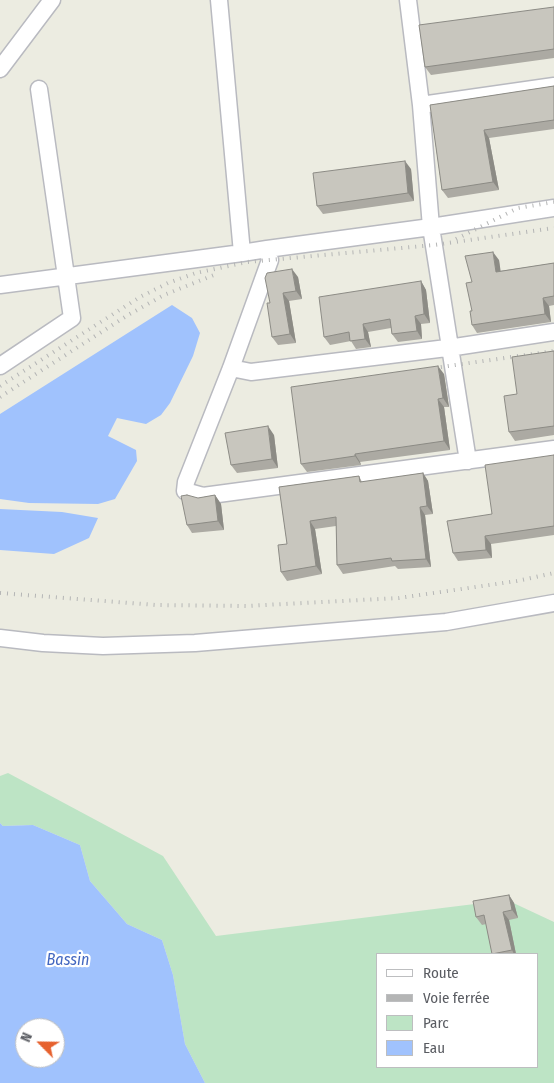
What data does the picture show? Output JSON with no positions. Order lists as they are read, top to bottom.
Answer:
{
  "water": ["Bassin"],
  "legend": [
    "Route",
    "Voie ferrée",
    "Parc",
    "Eau"
  ],
  "north": "top left"
}
